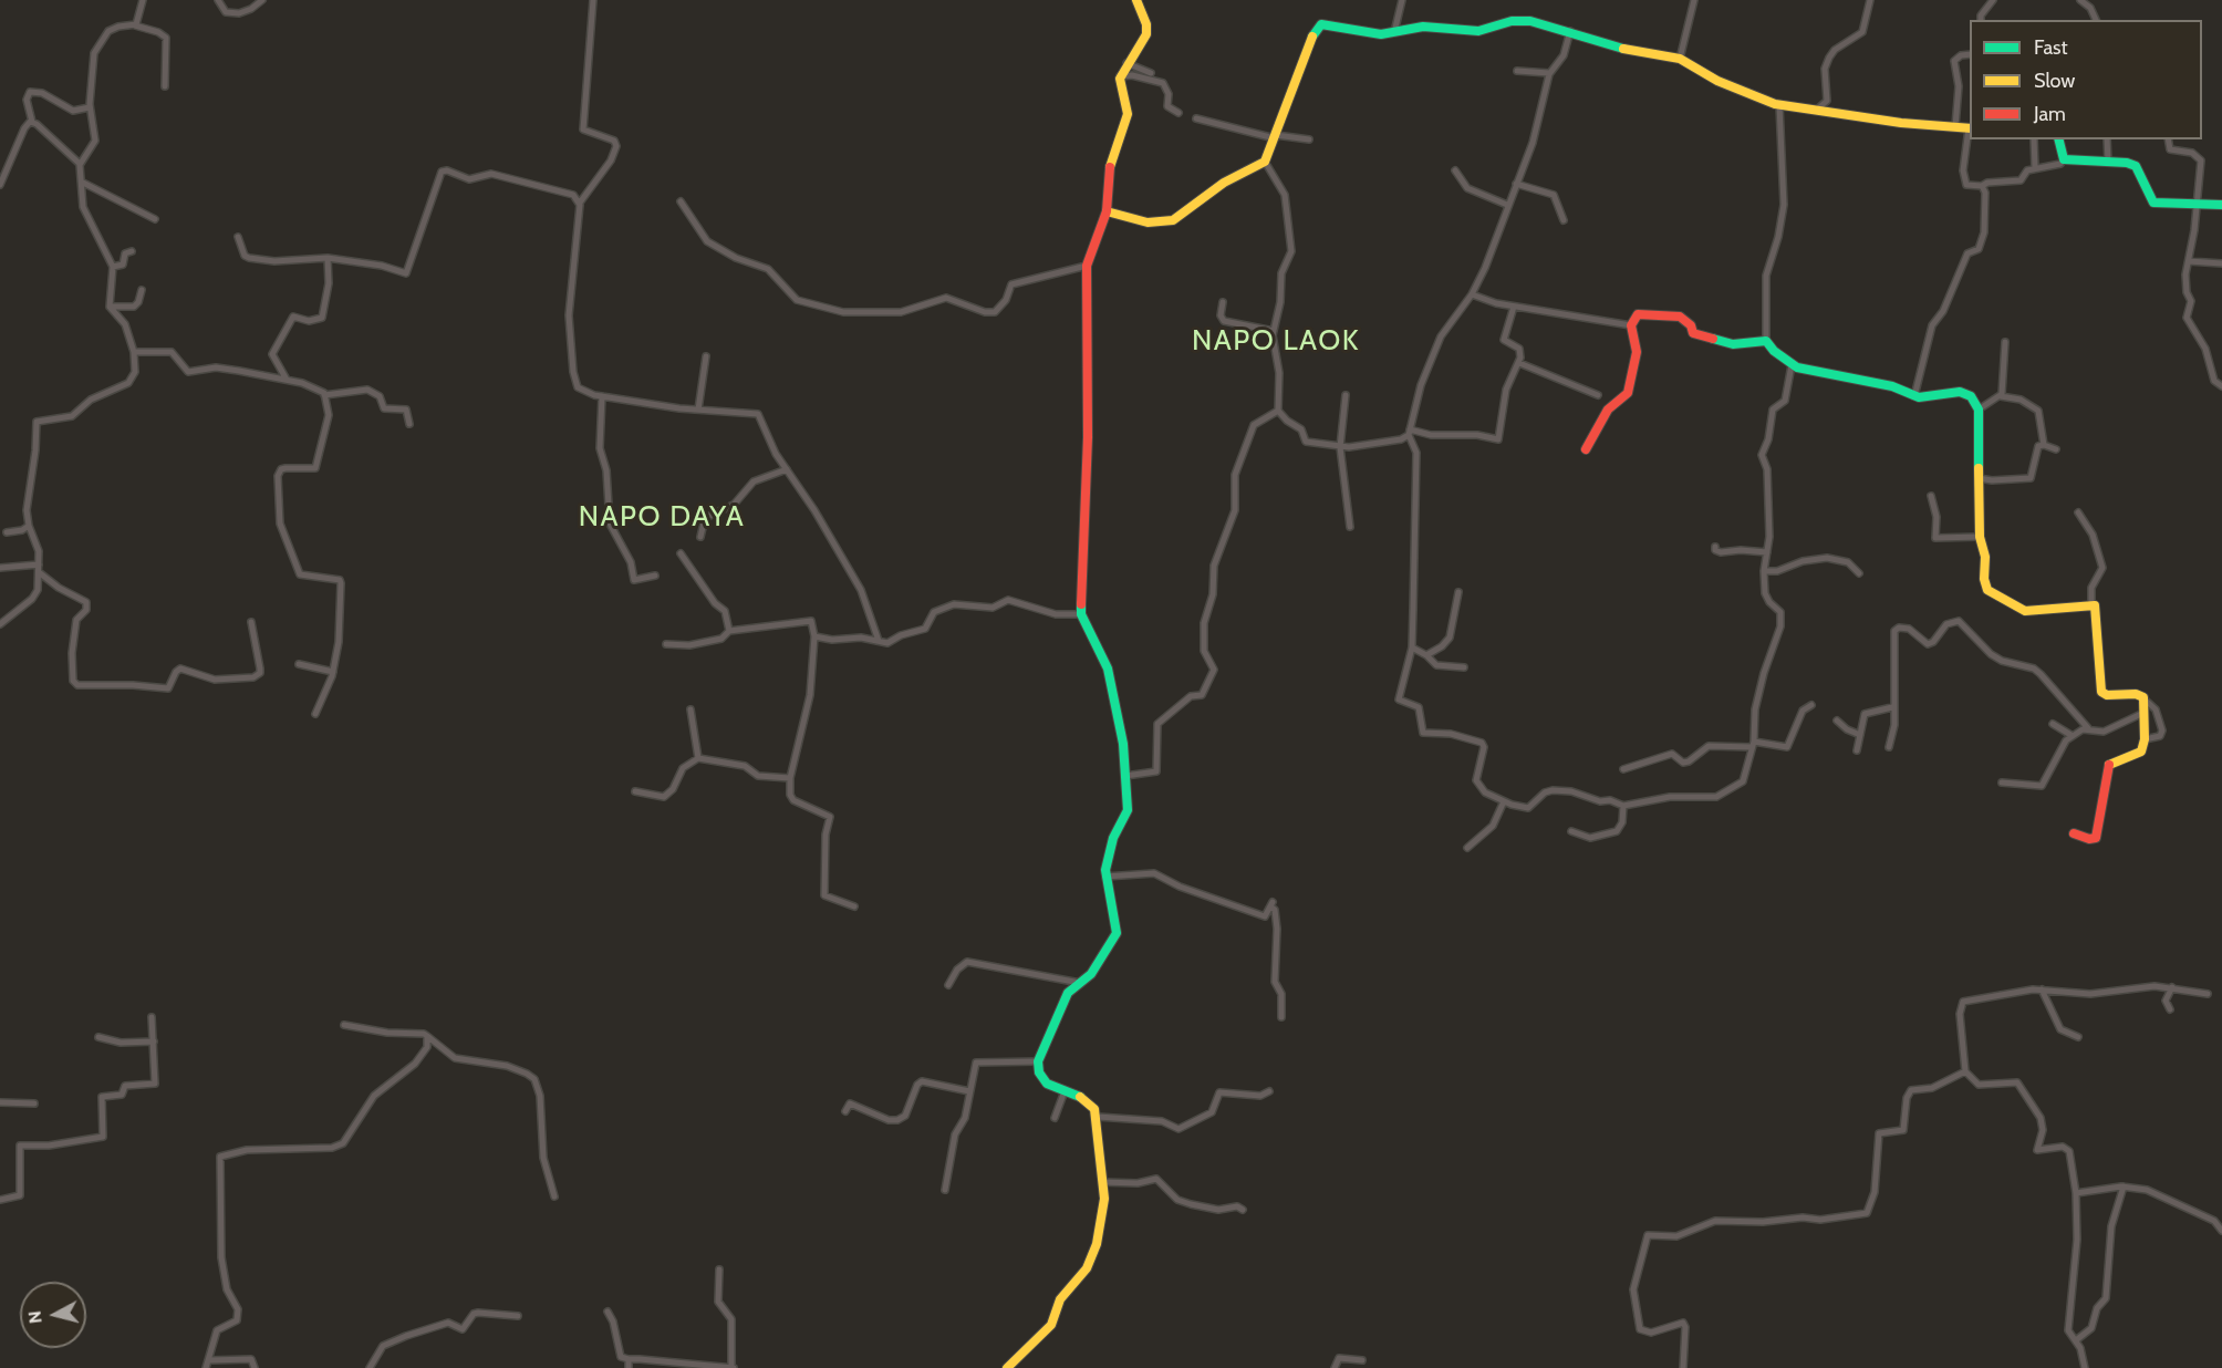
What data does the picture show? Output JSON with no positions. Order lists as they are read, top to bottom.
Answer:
{
  "districts": ["NAPO LAOK", "NAPO DAYA"],
  "legend": ["Fast", "Slow", "Jam"],
  "north": "left"
}
